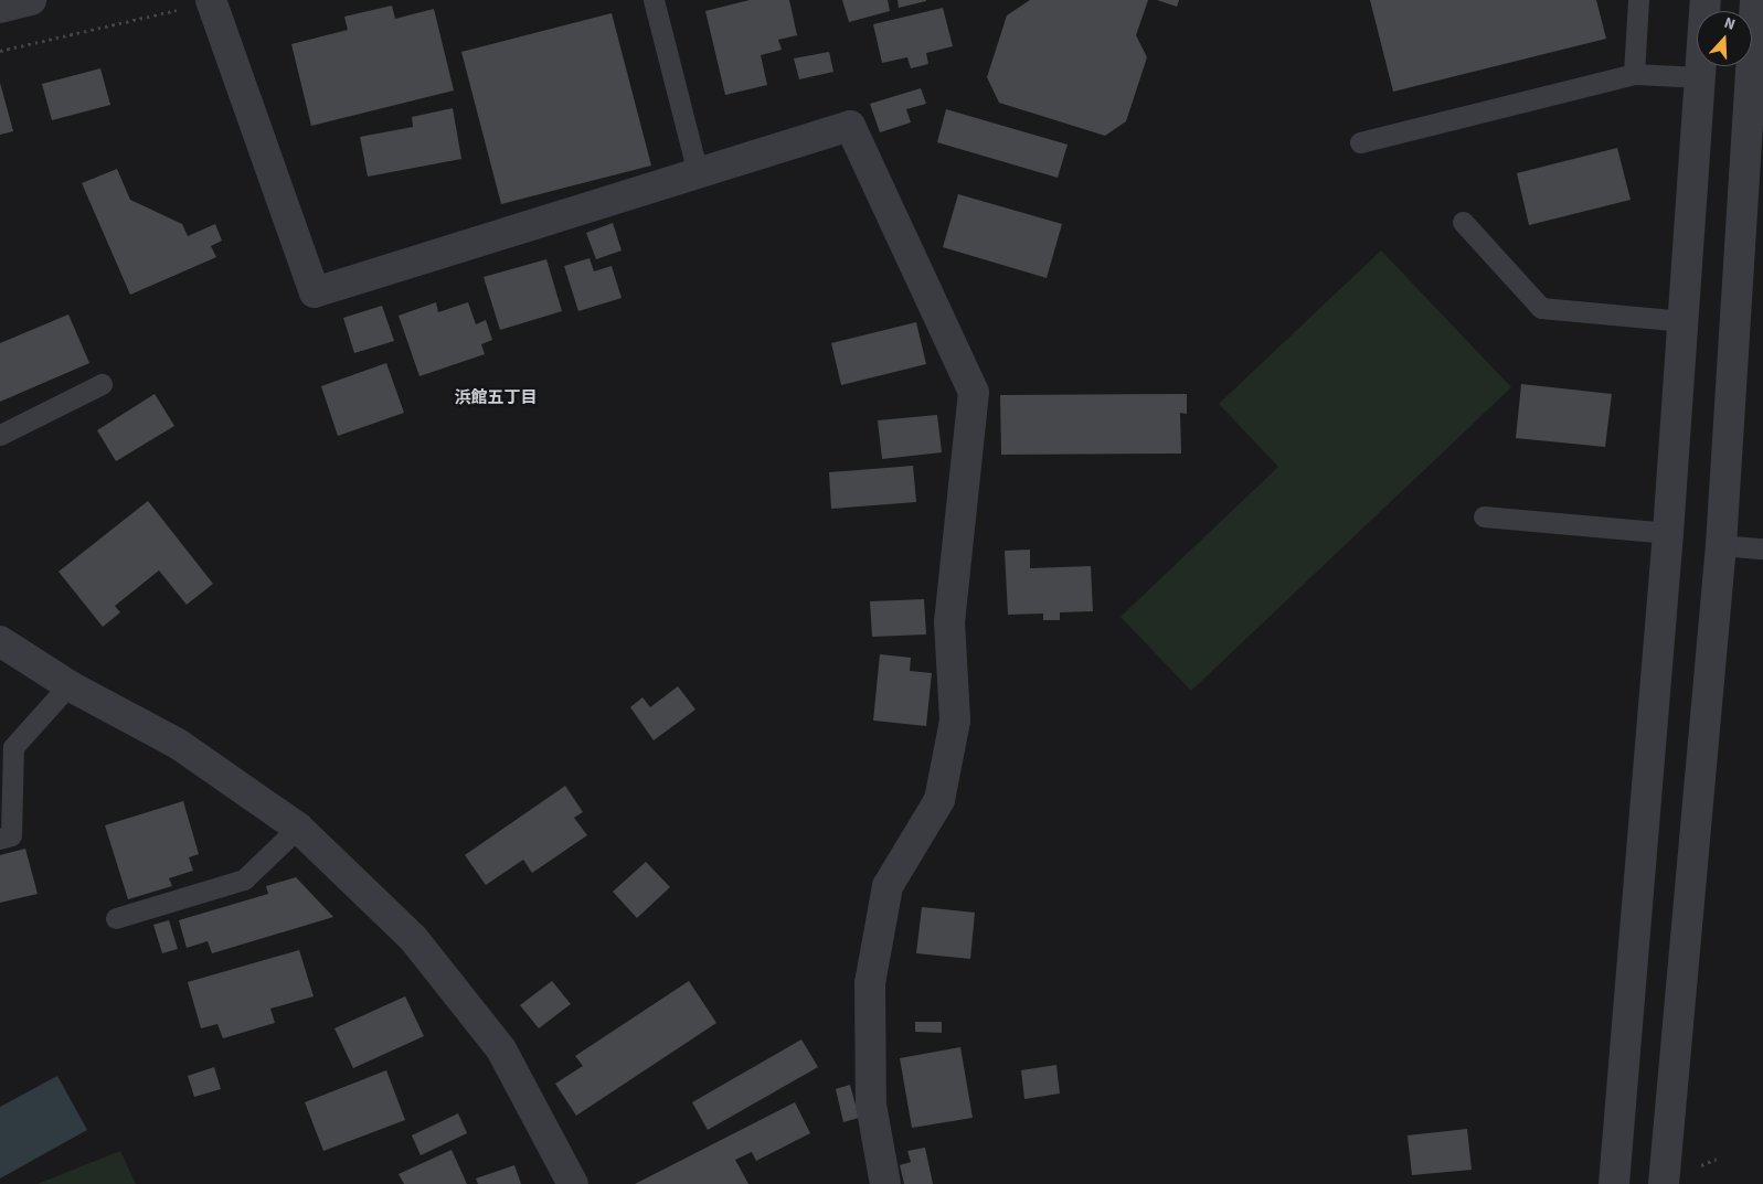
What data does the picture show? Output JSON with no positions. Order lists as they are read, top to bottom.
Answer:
{
  "districts": ["浜館五丁目"],
  "north": "top"
}
